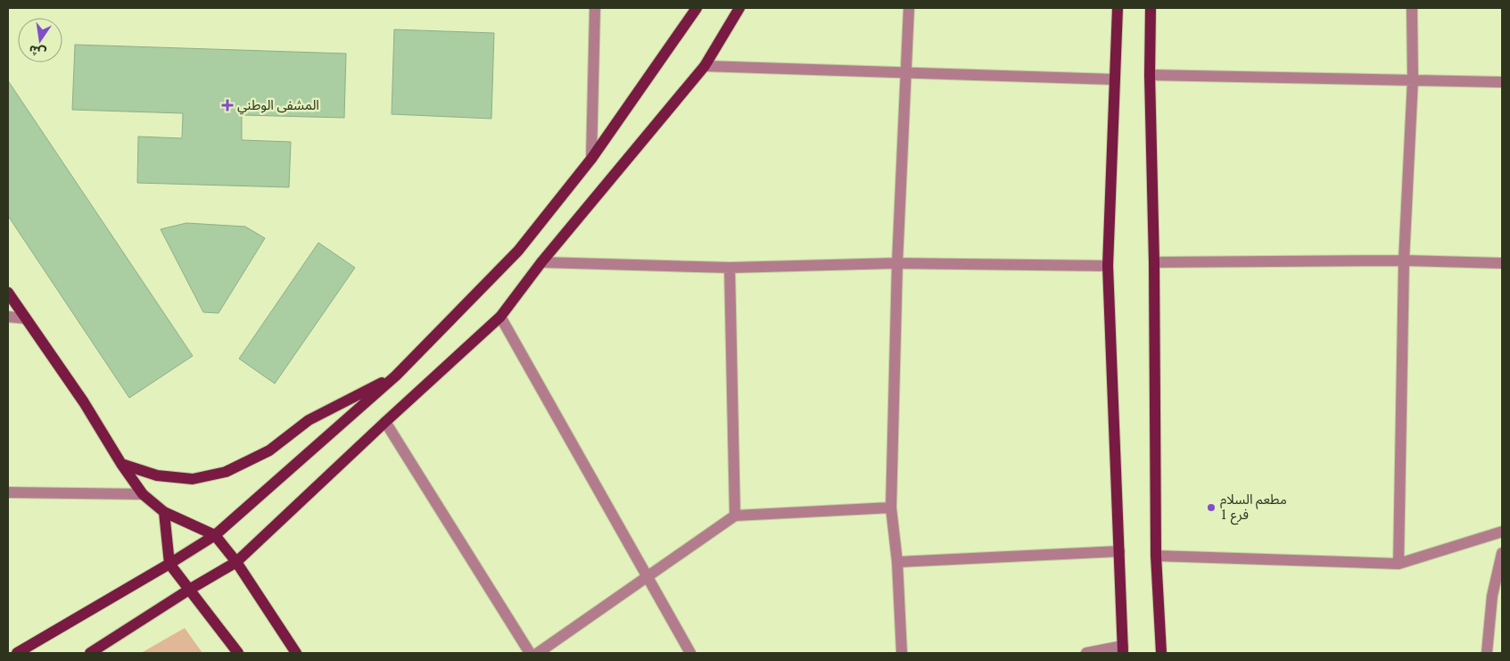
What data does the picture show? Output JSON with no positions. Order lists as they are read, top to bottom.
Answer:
{
  "places": {
    "health": ["المشفى الوطني"],
    "other": ["مطعم السلام فرع 1"]
  },
  "north": "bottom"
}
